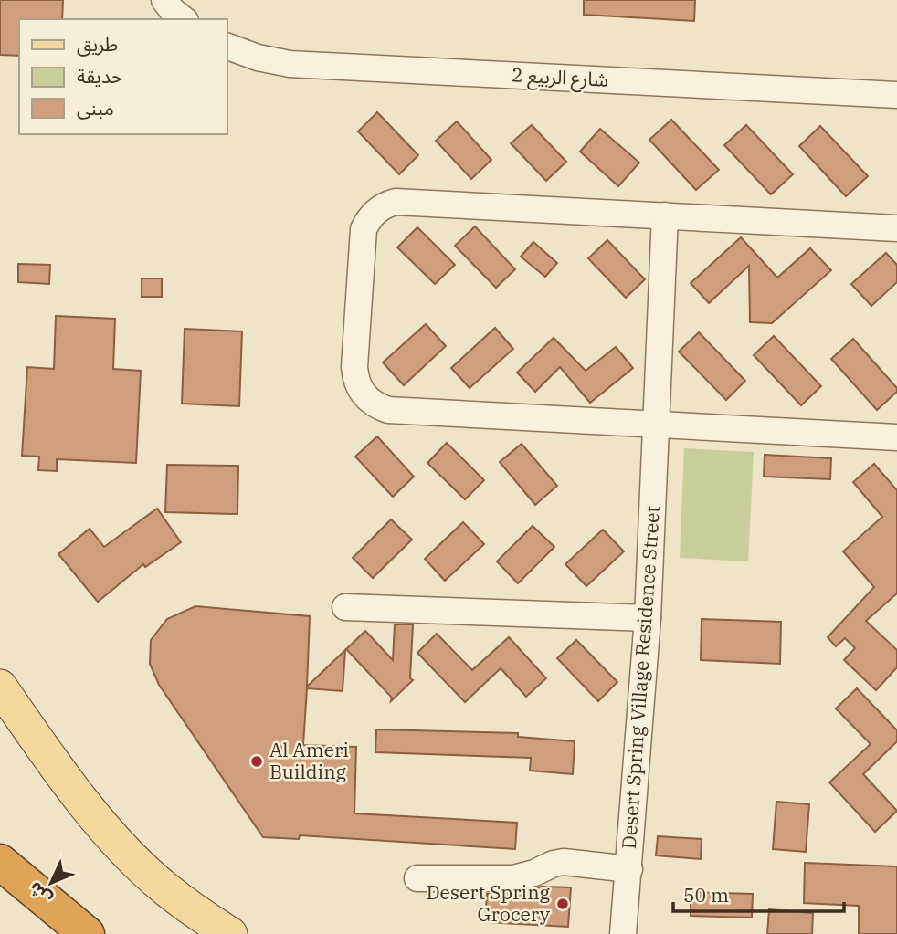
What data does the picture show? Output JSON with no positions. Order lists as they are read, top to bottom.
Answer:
{
  "streets": {
    "street": ["شارع الربيع 2", "Desert Spring Village Residence Street"]
  },
  "places": ["Al Ameri Building", "Desert Spring Grocery"],
  "legend": ["طريق", "حديقة", "مبنى"],
  "scale_bar": "50 m",
  "north": "bottom left"
}
